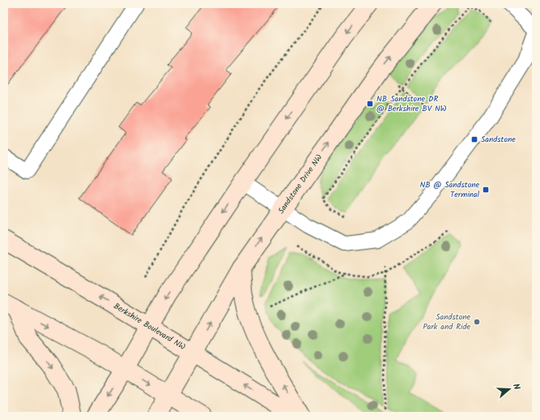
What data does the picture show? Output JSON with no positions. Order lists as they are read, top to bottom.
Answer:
{
  "streets": {
    "main road": ["Sandstone Drive NW", "Berkshire Boulevard NW"]
  },
  "crossings": [
    ["Sandstone Drive NW", "Berkshire Boulevard NW"]
  ],
  "places": {
    "transit": ["NB Sandstone DR @ Berkshire BV NW", "Sandstone", "NB @ Sandstone Terminal"],
    "other": ["Sandstone Park and Ride"]
  },
  "north": "right"
}
